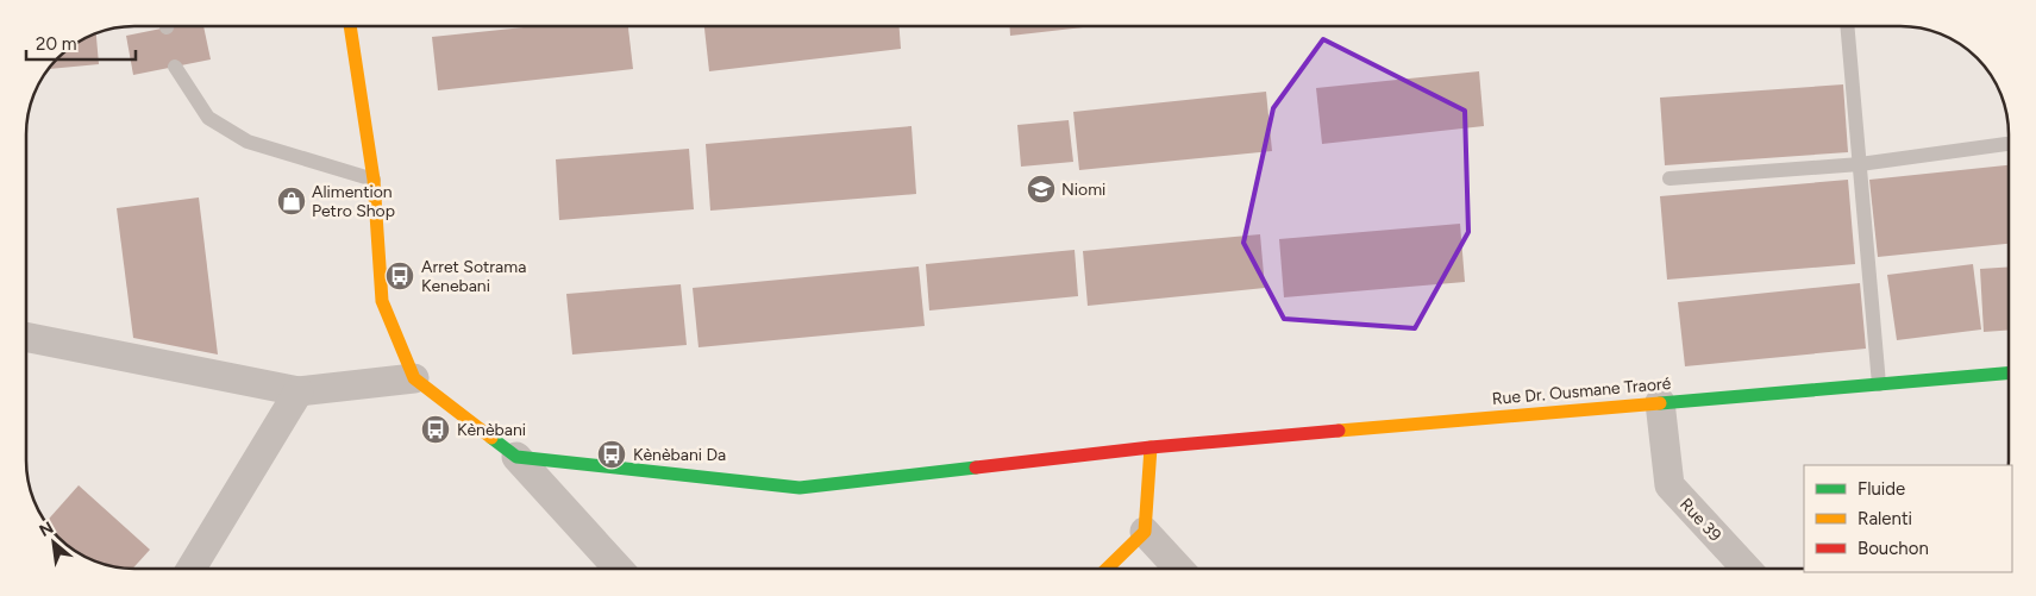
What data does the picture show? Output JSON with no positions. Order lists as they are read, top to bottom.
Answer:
{
  "streets": {
    "main road": ["Rue Dr. Ousmane Traoré"],
    "street": ["Rue 39"]
  },
  "crossings": [
    ["Rue Dr. Ousmane Traoré", "Rue 39"]
  ],
  "places": {
    "school or university": ["Niomi"],
    "shop": ["Alimention Petro Shop"],
    "bus stop": ["Arret Sotrama Kenebani", "Kènèbani", "Kènèbani Da"]
  },
  "legend": ["Fluide", "Ralenti", "Bouchon"],
  "scale_bar": "20 m",
  "north": "top left"
}
